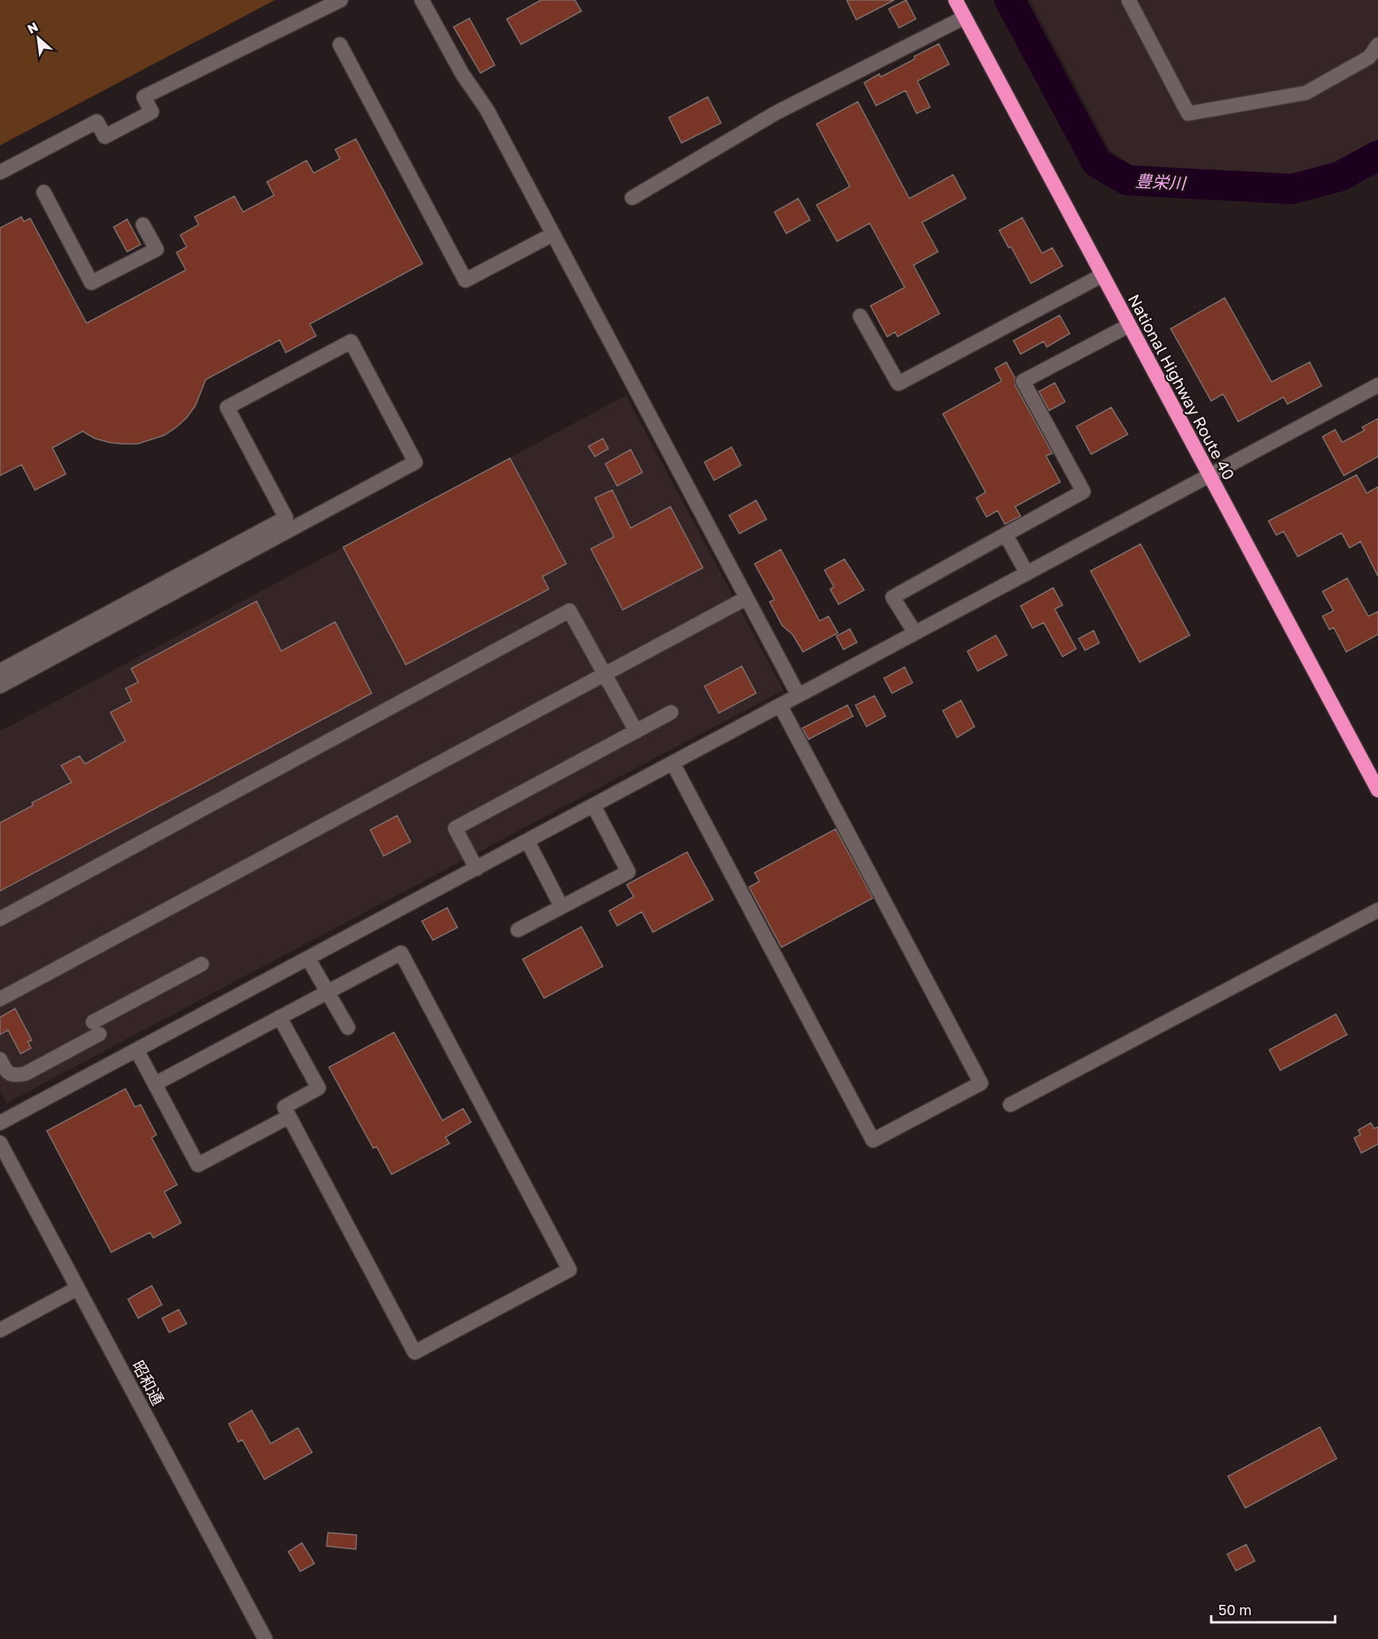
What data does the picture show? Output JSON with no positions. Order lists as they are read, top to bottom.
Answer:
{
  "streets": {
    "highway": ["National Highway Route 40"],
    "street": ["昭和通"]
  },
  "water": ["豊栄川"],
  "scale_bar": "50 m",
  "north": "top left"
}
